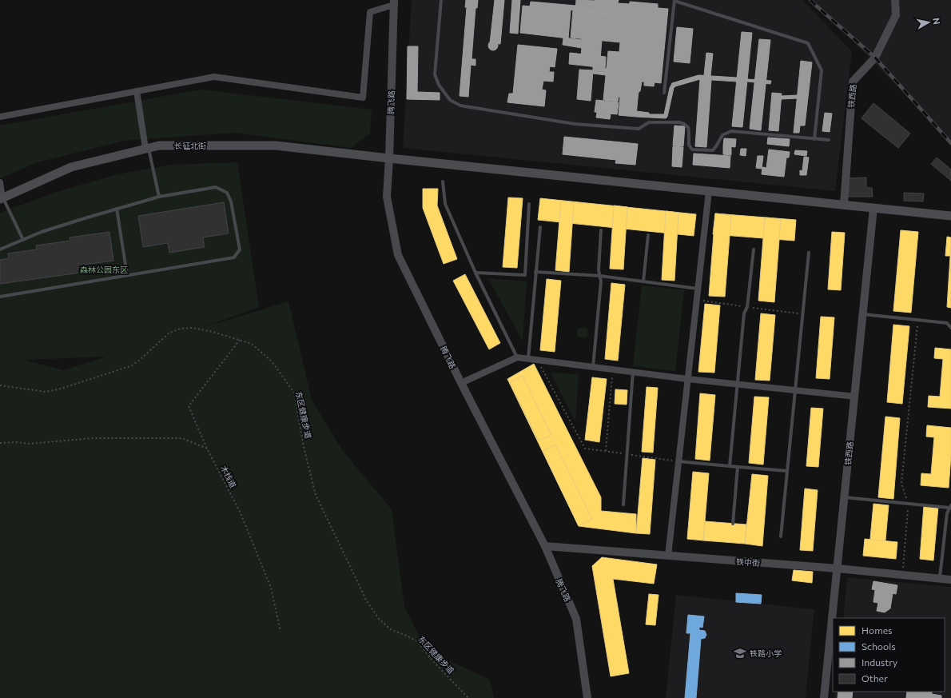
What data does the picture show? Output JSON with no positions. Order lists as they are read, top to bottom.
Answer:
{
  "streets": {
    "main road": ["长征北街"],
    "street": ["铁西路", "腾飞路", "铁中街"],
    "path": ["东区健康步道", "木栈道"]
  },
  "crossings": [
    ["铁西路", "长征北街"],
    ["铁西路", "铁中街"],
    ["腾飞路", "长征北街"],
    ["腾飞路", "铁中街"],
    ["东区健康步道", "木栈道"]
  ],
  "parks": ["森林公园东区"],
  "places": {
    "school or university": ["铁路小学"]
  },
  "legend": [
    "Homes",
    "Schools",
    "Industry",
    "Other"
  ],
  "north": "right"
}
